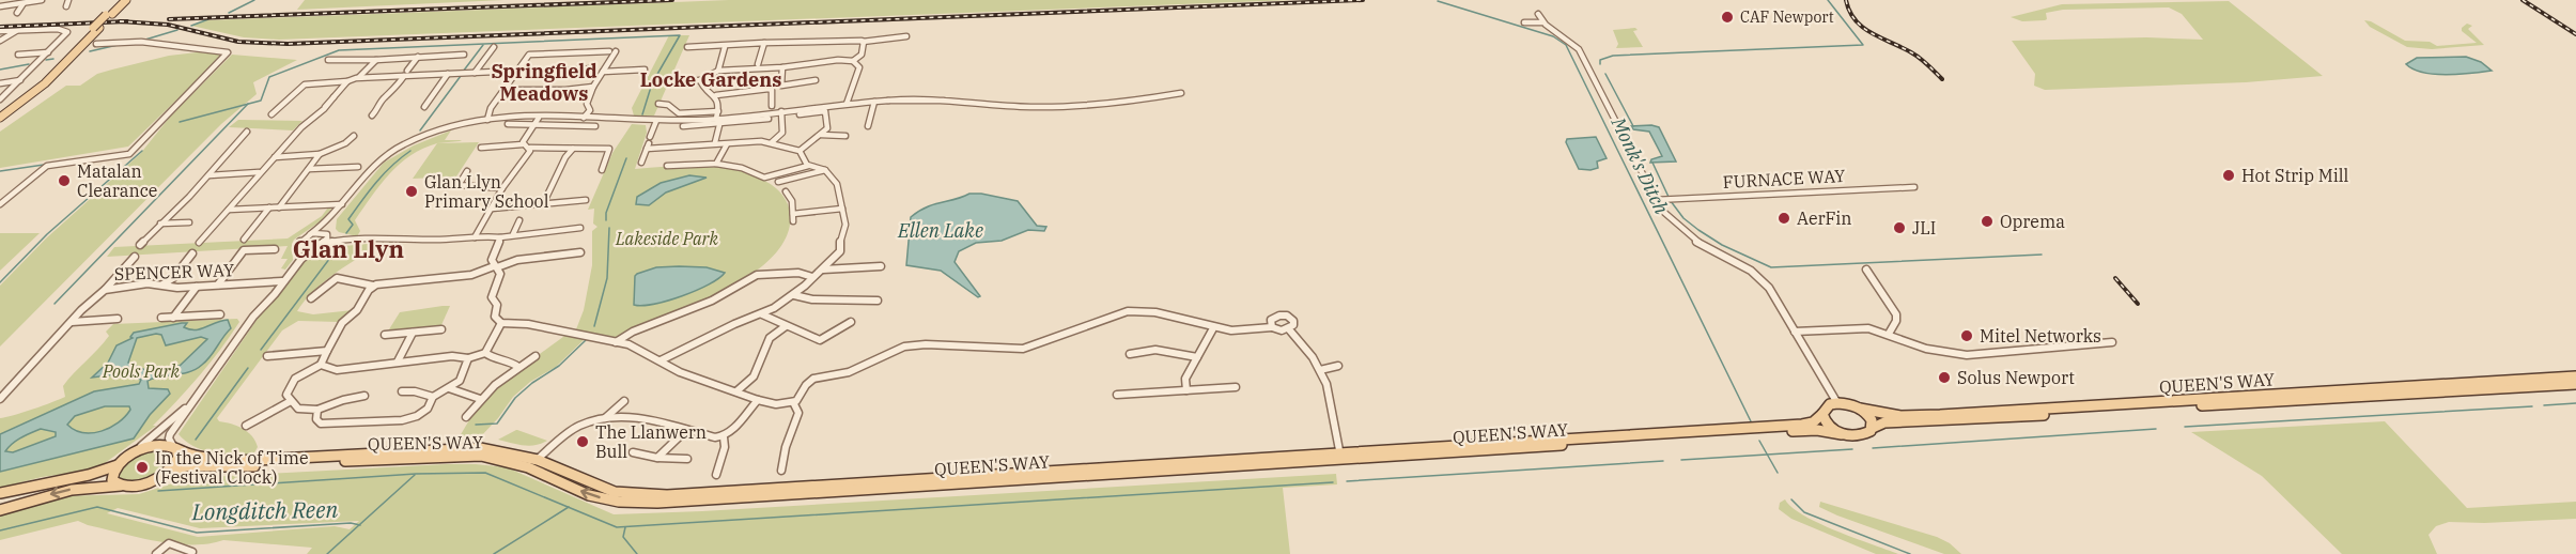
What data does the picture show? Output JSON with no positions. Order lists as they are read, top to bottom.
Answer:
{
  "streets": {
    "main road": ["QUEEN'S WAY"],
    "street": ["FURNACE WAY", "SPENCER WAY"]
  },
  "districts": ["Springfield Meadows", "Locke Gardens", "Glan Llyn"],
  "water": ["Monk's Ditch", "Ellen Lake", "Longditch Reen"],
  "parks": ["Lakeside Park", "Pools Park"],
  "places": [
    "CAF Newport",
    "Hot Strip Mill",
    "Matalan Clearance",
    "Glan Llyn Primary School",
    "AerFin",
    "Oprema",
    "JLI",
    "Mitel Networks",
    "Solus Newport",
    "The Llanwern Bull",
    "In the Nick of Time (Festival Clock)"
  ]
}
